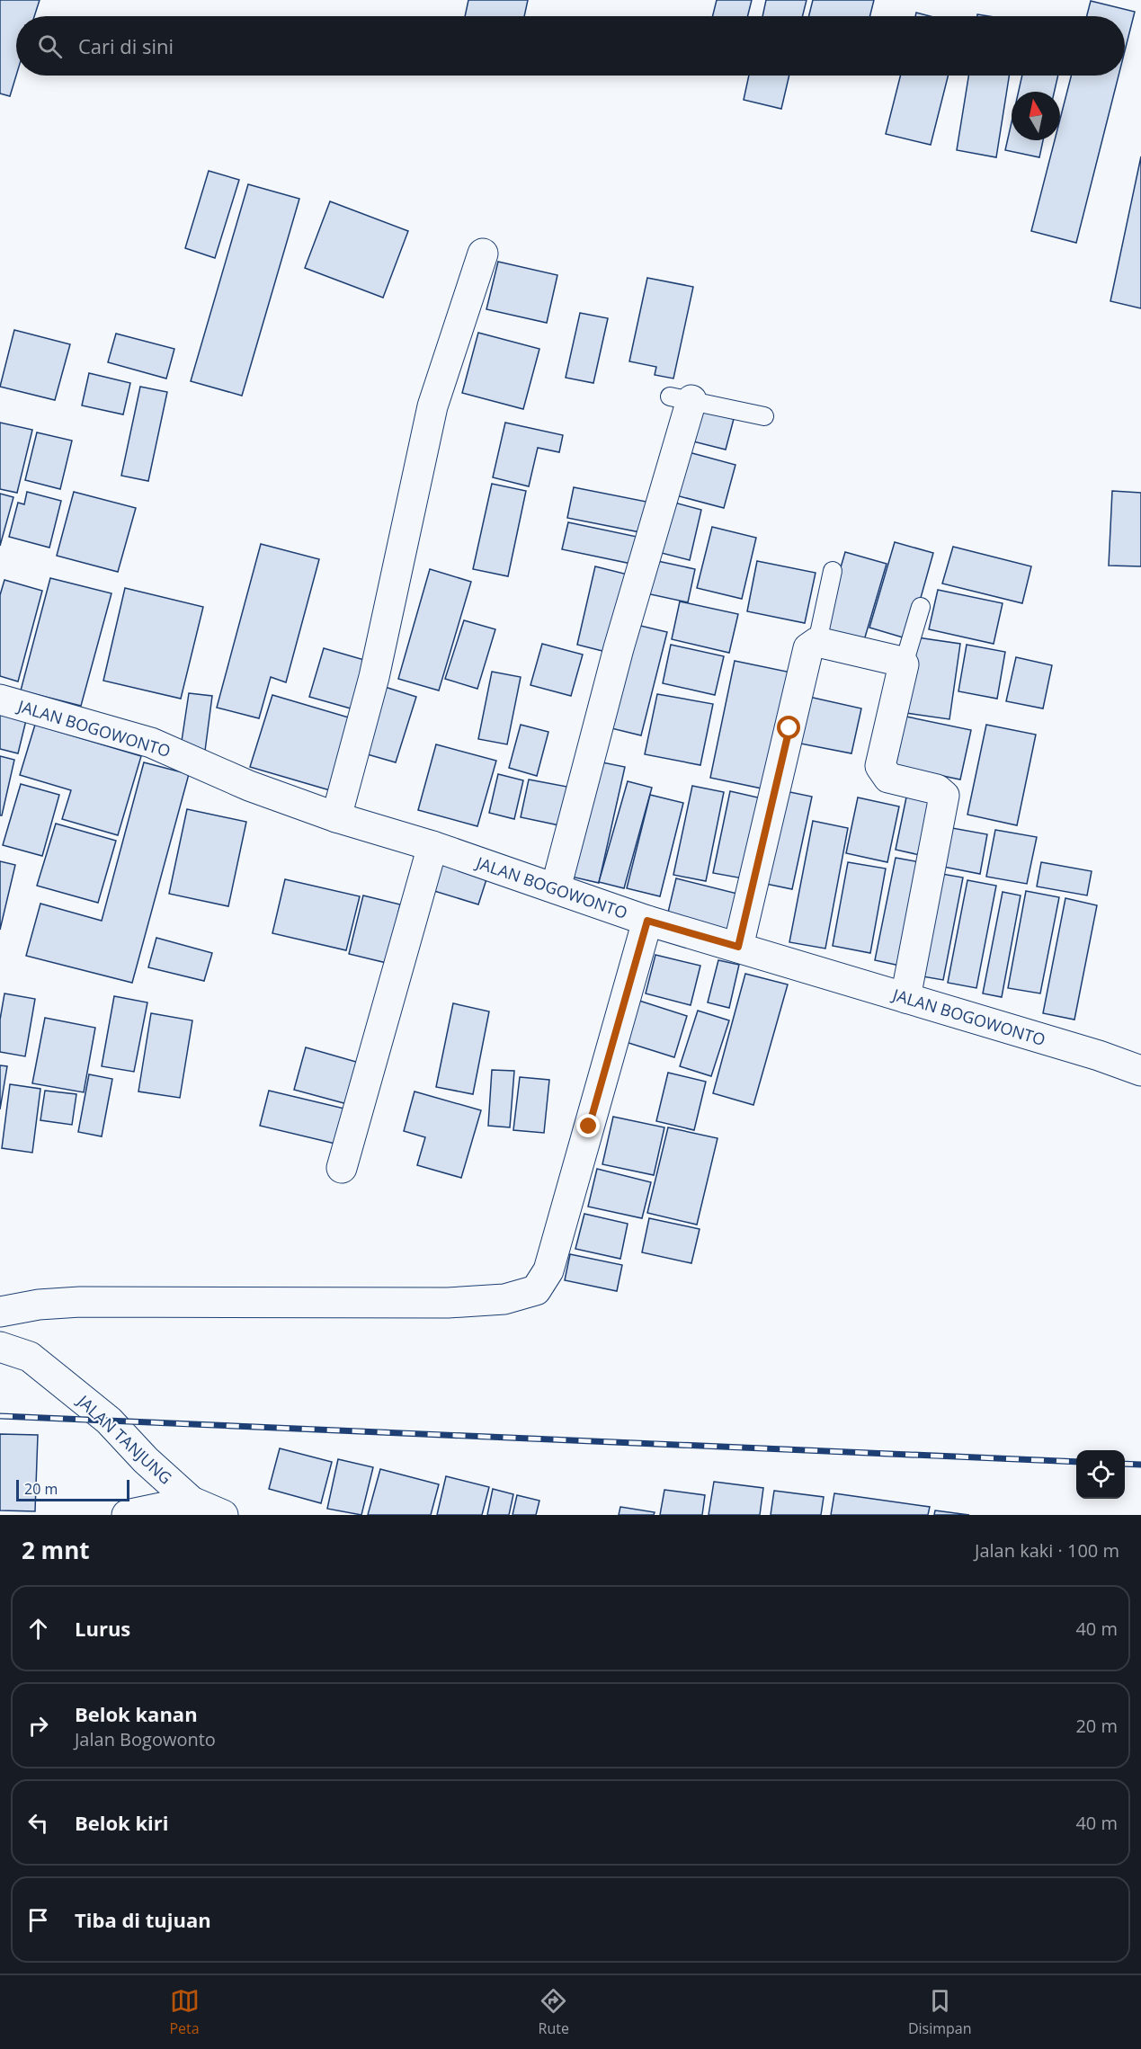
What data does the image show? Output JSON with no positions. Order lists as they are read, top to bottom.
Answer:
{
  "streets": {
    "street": ["JALAN BOGOWONTO", "JALAN TANJUNG"]
  },
  "scale_bar": "20 m",
  "north": "top",
  "page": {
    "search": "Cari di sini",
    "scale": "20 m",
    "heading": ["2 mnt", "Jalan kaki · 100 m"],
    "list": [
      ["Lurus", "40 m"],
      ["Belok kanan", "Jalan Bogowonto", "20 m"],
      ["Belok kiri", "40 m"],
      "Tiba di tujuan"
    ],
    "nav": ["Peta", "Rute", "Disimpan"]
  }
}
